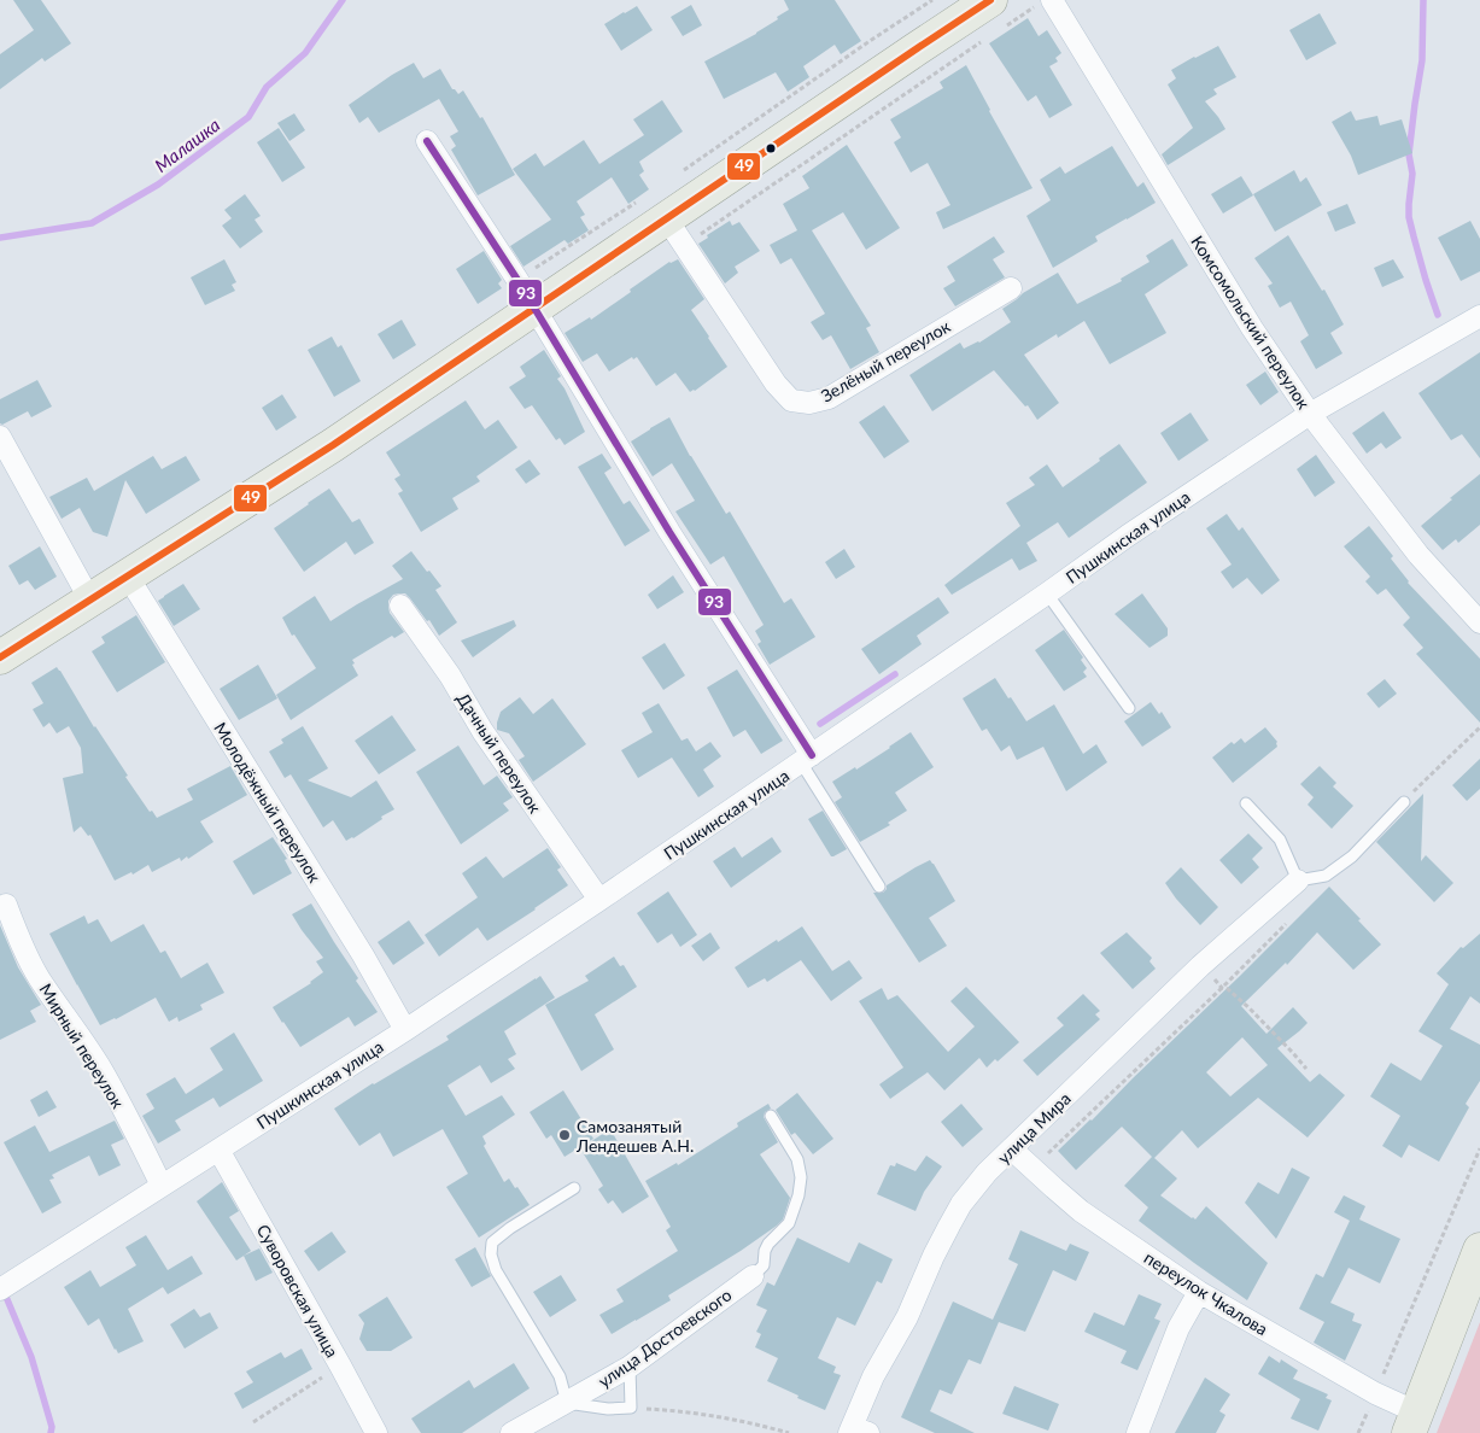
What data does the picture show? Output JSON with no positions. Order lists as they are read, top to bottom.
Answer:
{
  "streets": {
    "street": [
      "Комсомольский переулок",
      "Зелёный переулок",
      "Пушкинская улица",
      "Дачный переулок",
      "Молодёжный переулок",
      "Мирный переулок",
      "улица Мира",
      "Суворовская улица",
      "переулок Чкалова",
      "улица Достоевского"
    ]
  },
  "crossings": [
    ["Комсомольский переулок", "Пушкинская улица"],
    ["Пушкинская улица", "Дачный переулок"],
    ["Пушкинская улица", "Молодёжный переулок"],
    ["Пушкинская улица", "Мирный переулок"],
    ["Пушкинская улица", "Суворовская улица"],
    ["улица Мира", "переулок Чкалова"]
  ],
  "water": ["Малашка"],
  "places": ["Самозанятый Лендешев А.Н."],
  "lines": ["transit line 49", "transit line 93"]
}
